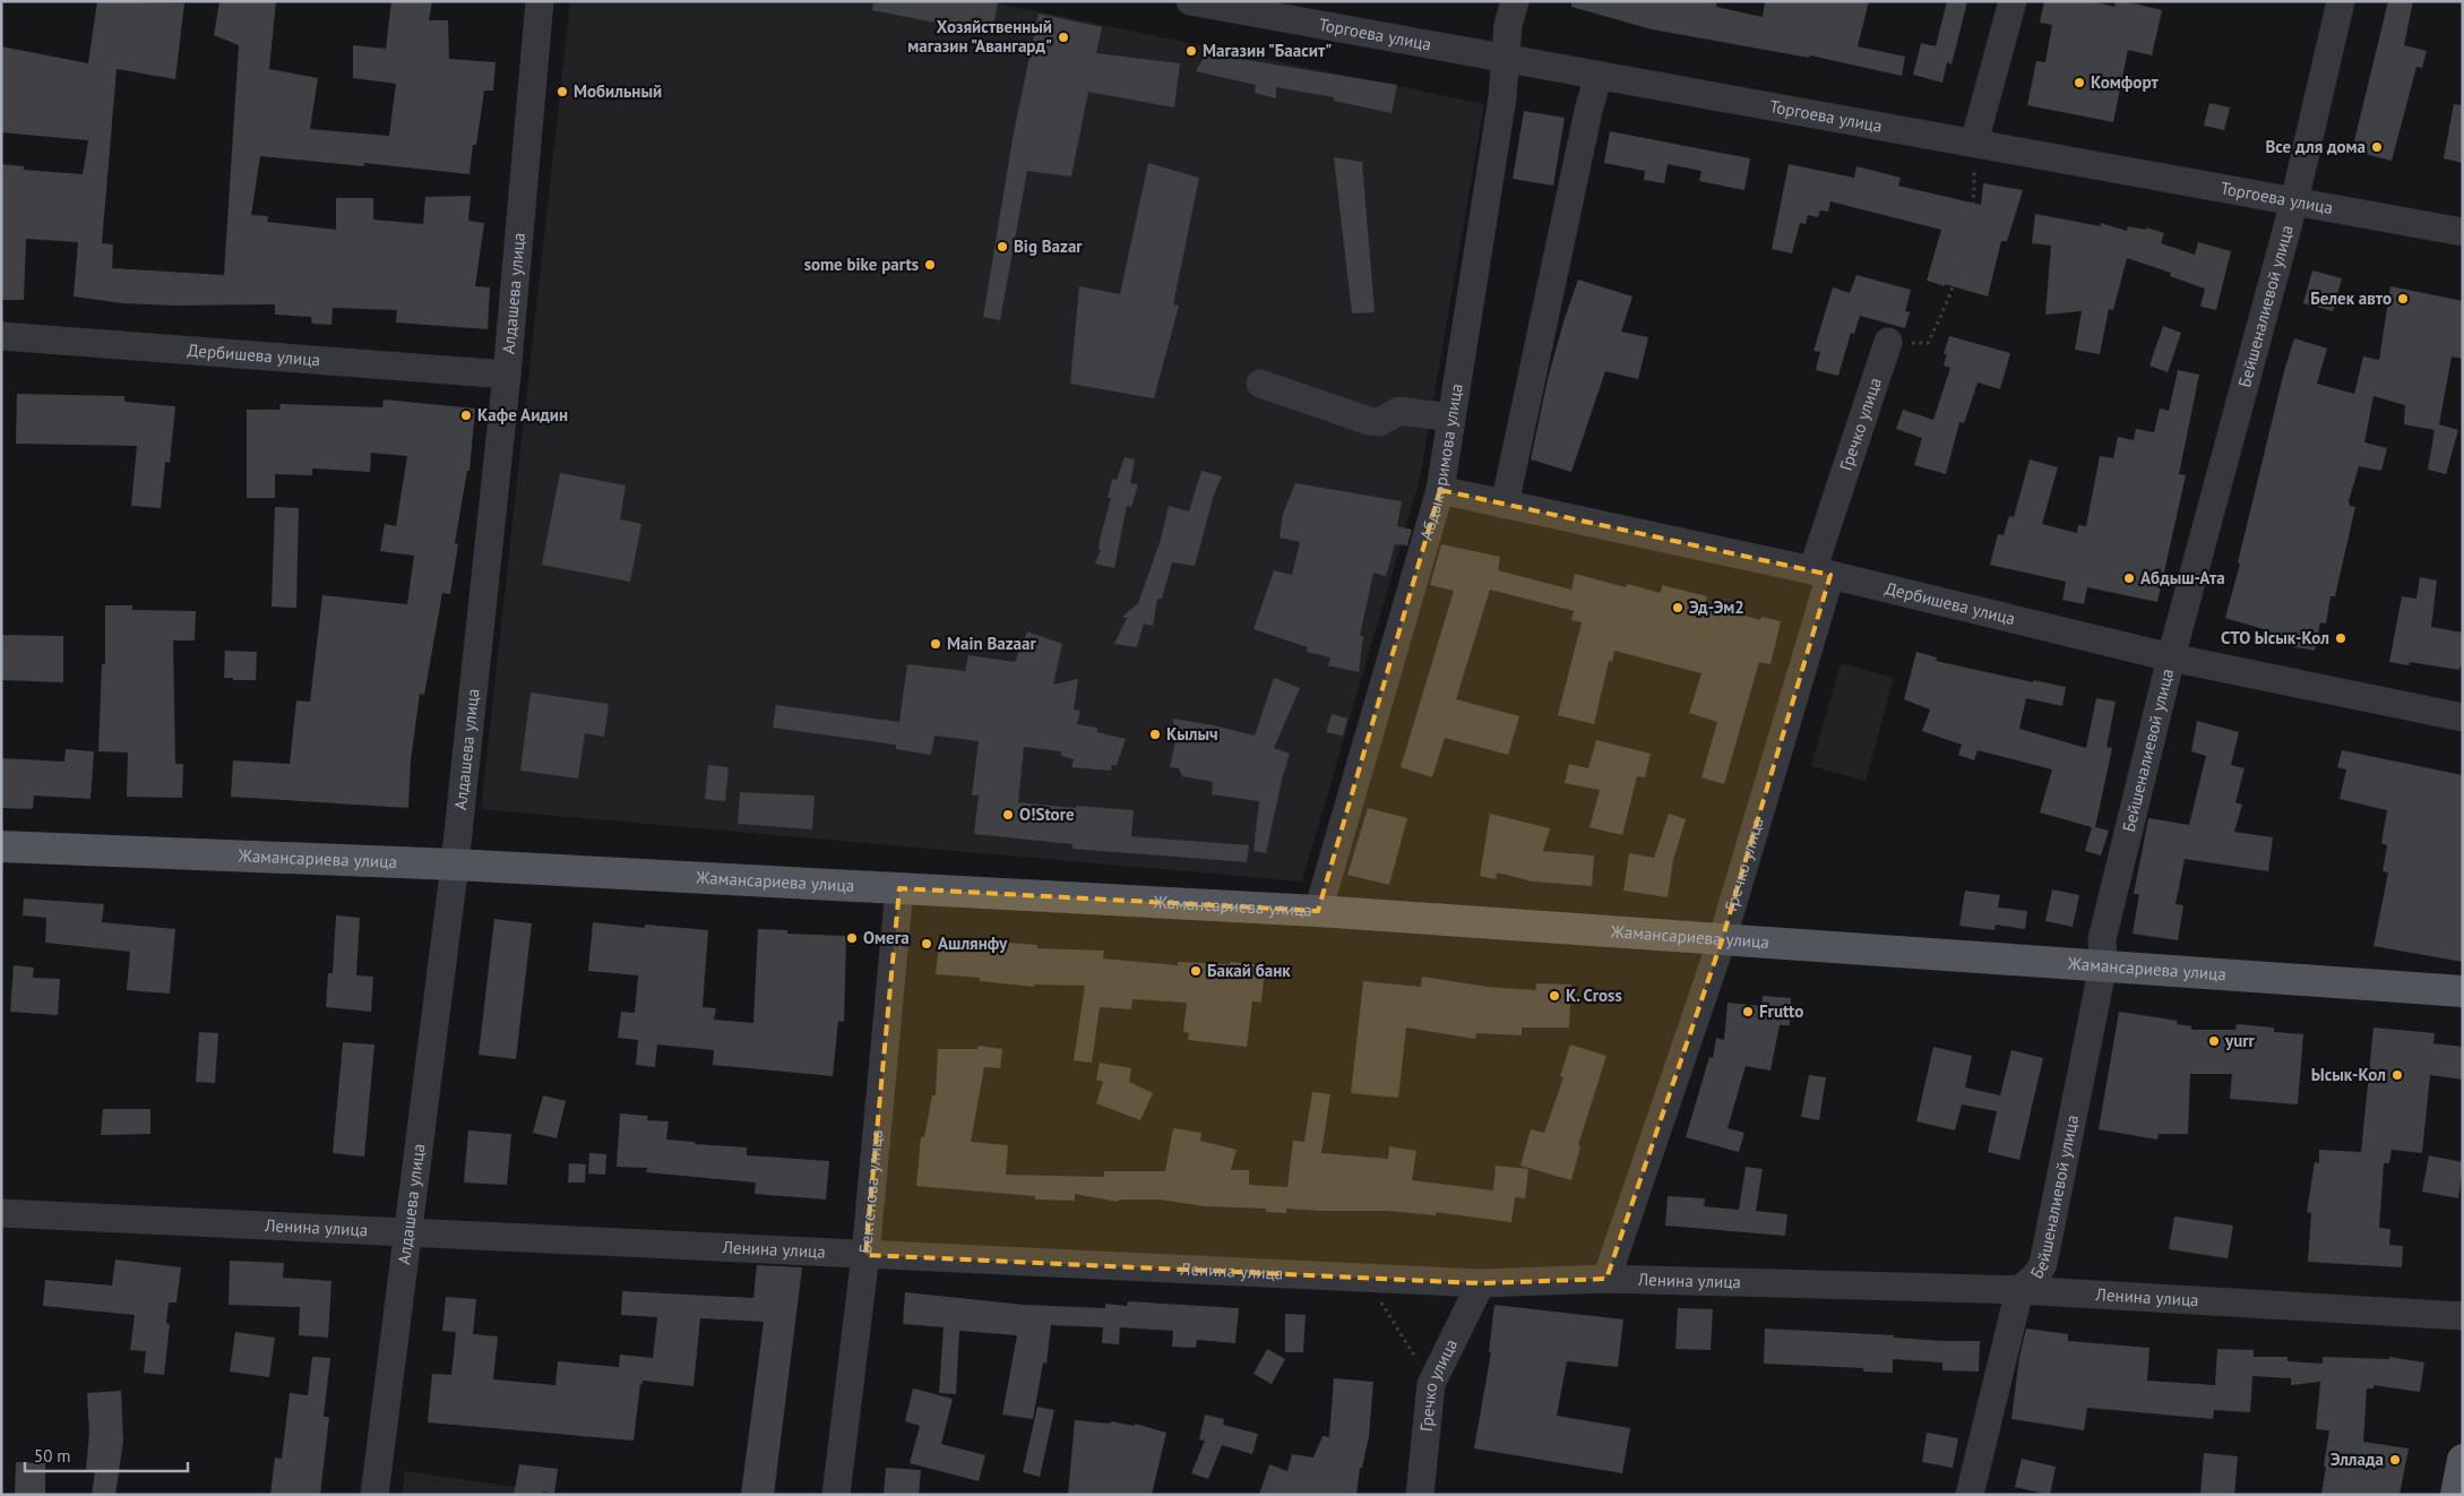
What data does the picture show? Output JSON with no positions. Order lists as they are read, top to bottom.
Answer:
{
  "streets": {
    "main road": ["Жамансариева улица"],
    "street": [
      "Торгоева улица",
      "Алдашева улица",
      "Бейшеналиевой улица",
      "Дербишева улица",
      "Гречко улица",
      "Абдыкеримова улица",
      "Бектенова улица",
      "Ленина улица"
    ]
  },
  "crossings": [
    ["Торгоева улица", "Бейшеналиевой улица"],
    ["Торгоева улица", "Абдыкеримова улица"],
    ["Алдашева улица", "Дербишева улица"],
    ["Алдашева улица", "Жамансариева улица"],
    ["Алдашева улица", "Ленина улица"],
    ["Бейшеналиевой улица", "Дербишева улица"],
    ["Бейшеналиевой улица", "Жамансариева улица"],
    ["Бейшеналиевой улица", "Ленина улица"],
    ["Дербишева улица", "Гречко улица"],
    ["Дербишева улица", "Абдыкеримова улица"],
    ["Гречко улица", "Жамансариева улица"],
    ["Гречко улица", "Ленина улица"],
    ["Абдыкеримова улица", "Жамансариева улица"],
    ["Жамансариева улица", "Бектенова улица"],
    ["Бектенова улица", "Ленина улица"]
  ],
  "places": [
    "Хозяйственный магазин \"Авангард\"",
    "Магазин \"Баасит\"",
    "Комфорт",
    "Мобильный",
    "Все для дома",
    "Big Bazar",
    "some bike parts",
    "Белек авто",
    "Кафе Аидин",
    "Абдыш-Ата",
    "Эд-Эм2",
    "СТО Ысык-Кол",
    "Main Bazaar",
    "Кылыч",
    "O!Store",
    "Омега",
    "Ашлянфу",
    "Бакай банк",
    "K. Cross",
    "Frutto",
    "yurr",
    "Ысык-Кол",
    "Эллада"
  ],
  "scale_bar": "50 m"
}
